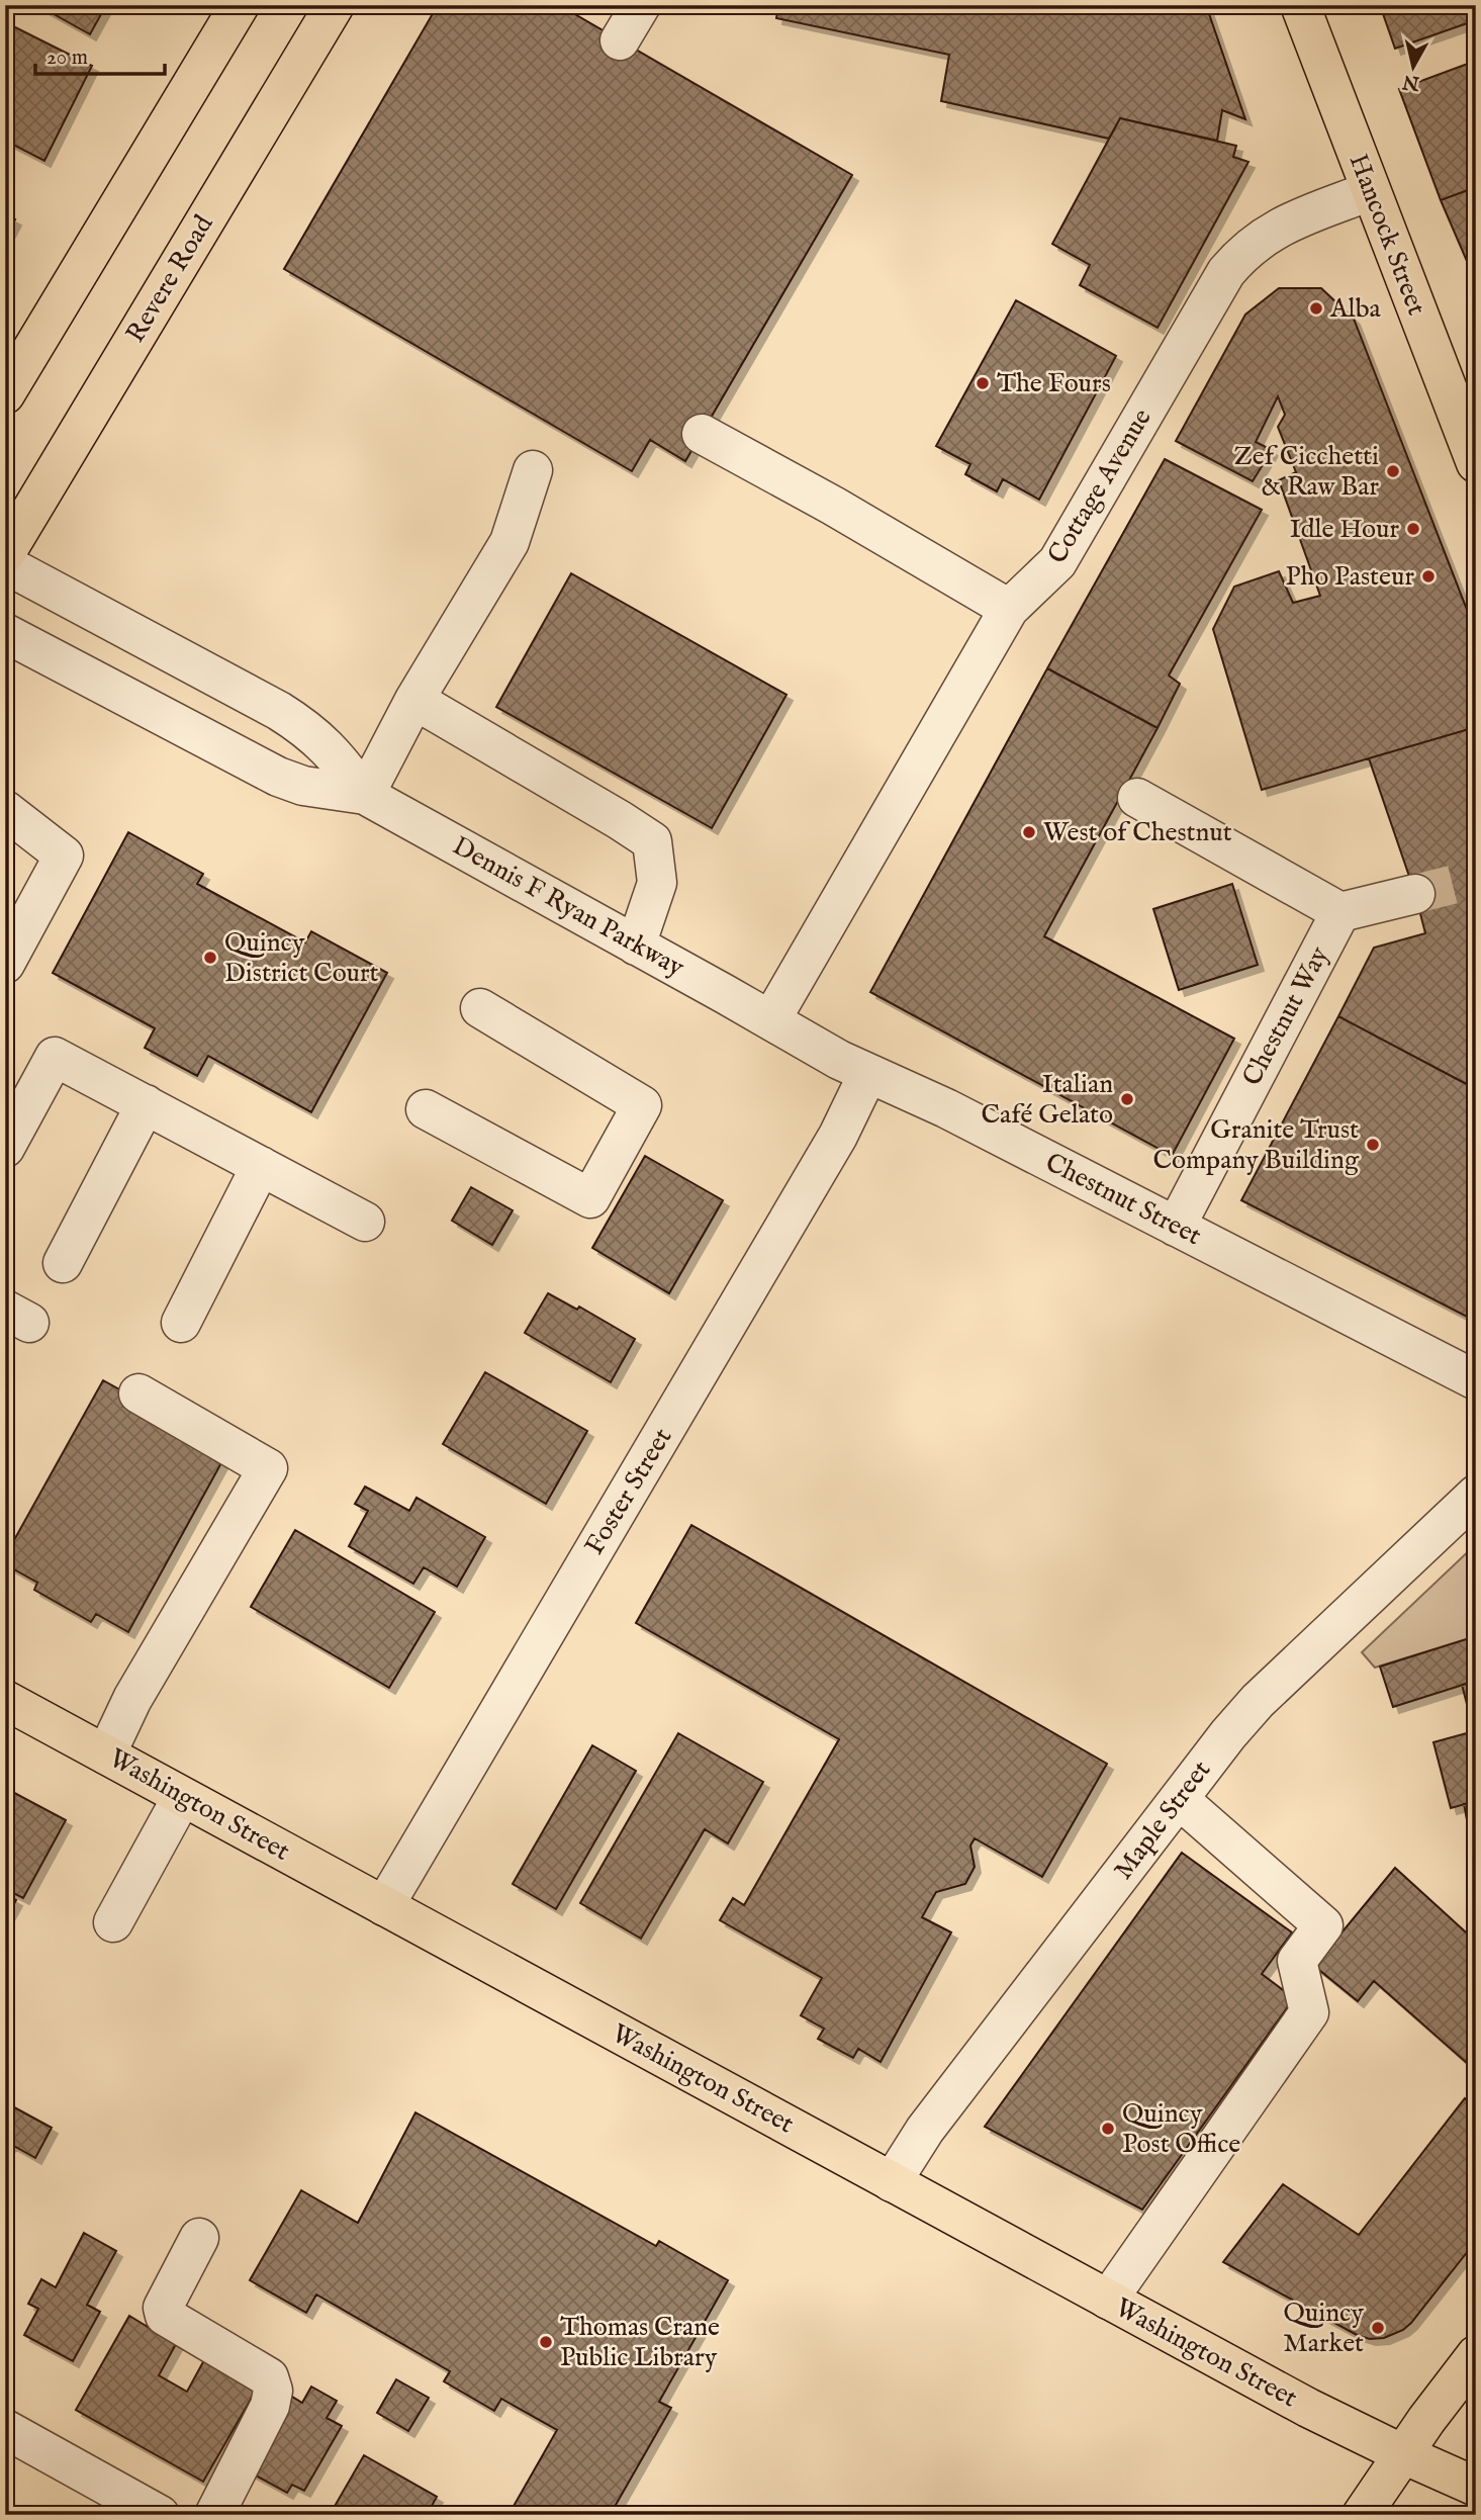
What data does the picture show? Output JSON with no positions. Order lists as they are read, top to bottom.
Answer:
{
  "streets": {
    "main road": ["Hancock Street", "Revere Road", "Washington Street"],
    "street": [
      "Cottage Avenue",
      "Dennis F Ryan Parkway",
      "Chestnut Way",
      "Chestnut Street",
      "Foster Street",
      "Maple Street"
    ]
  },
  "crossings": [
    ["Hancock Street", "Cottage Avenue"],
    ["Cottage Avenue", "Dennis F Ryan Parkway"],
    ["Cottage Avenue", "Chestnut Street"],
    ["Dennis F Ryan Parkway", "Chestnut Street"],
    ["Chestnut Way", "Chestnut Street"],
    ["Chestnut Street", "Foster Street"],
    ["Foster Street", "Washington Street"],
    ["Washington Street", "Maple Street"]
  ],
  "places": [
    "Alba",
    "The Fours",
    "Zef Cicchetti & Raw Bar",
    "Idle Hour",
    "Pho Pasteur",
    "West of Chestnut",
    "Quincy District Court",
    "Italian Café Gelato",
    "Granite Trust Company Building",
    "Quincy Post Office",
    "Quincy Market",
    "Thomas Crane Public Library"
  ],
  "scale_bar": "20 m",
  "north": "bottom"
}
